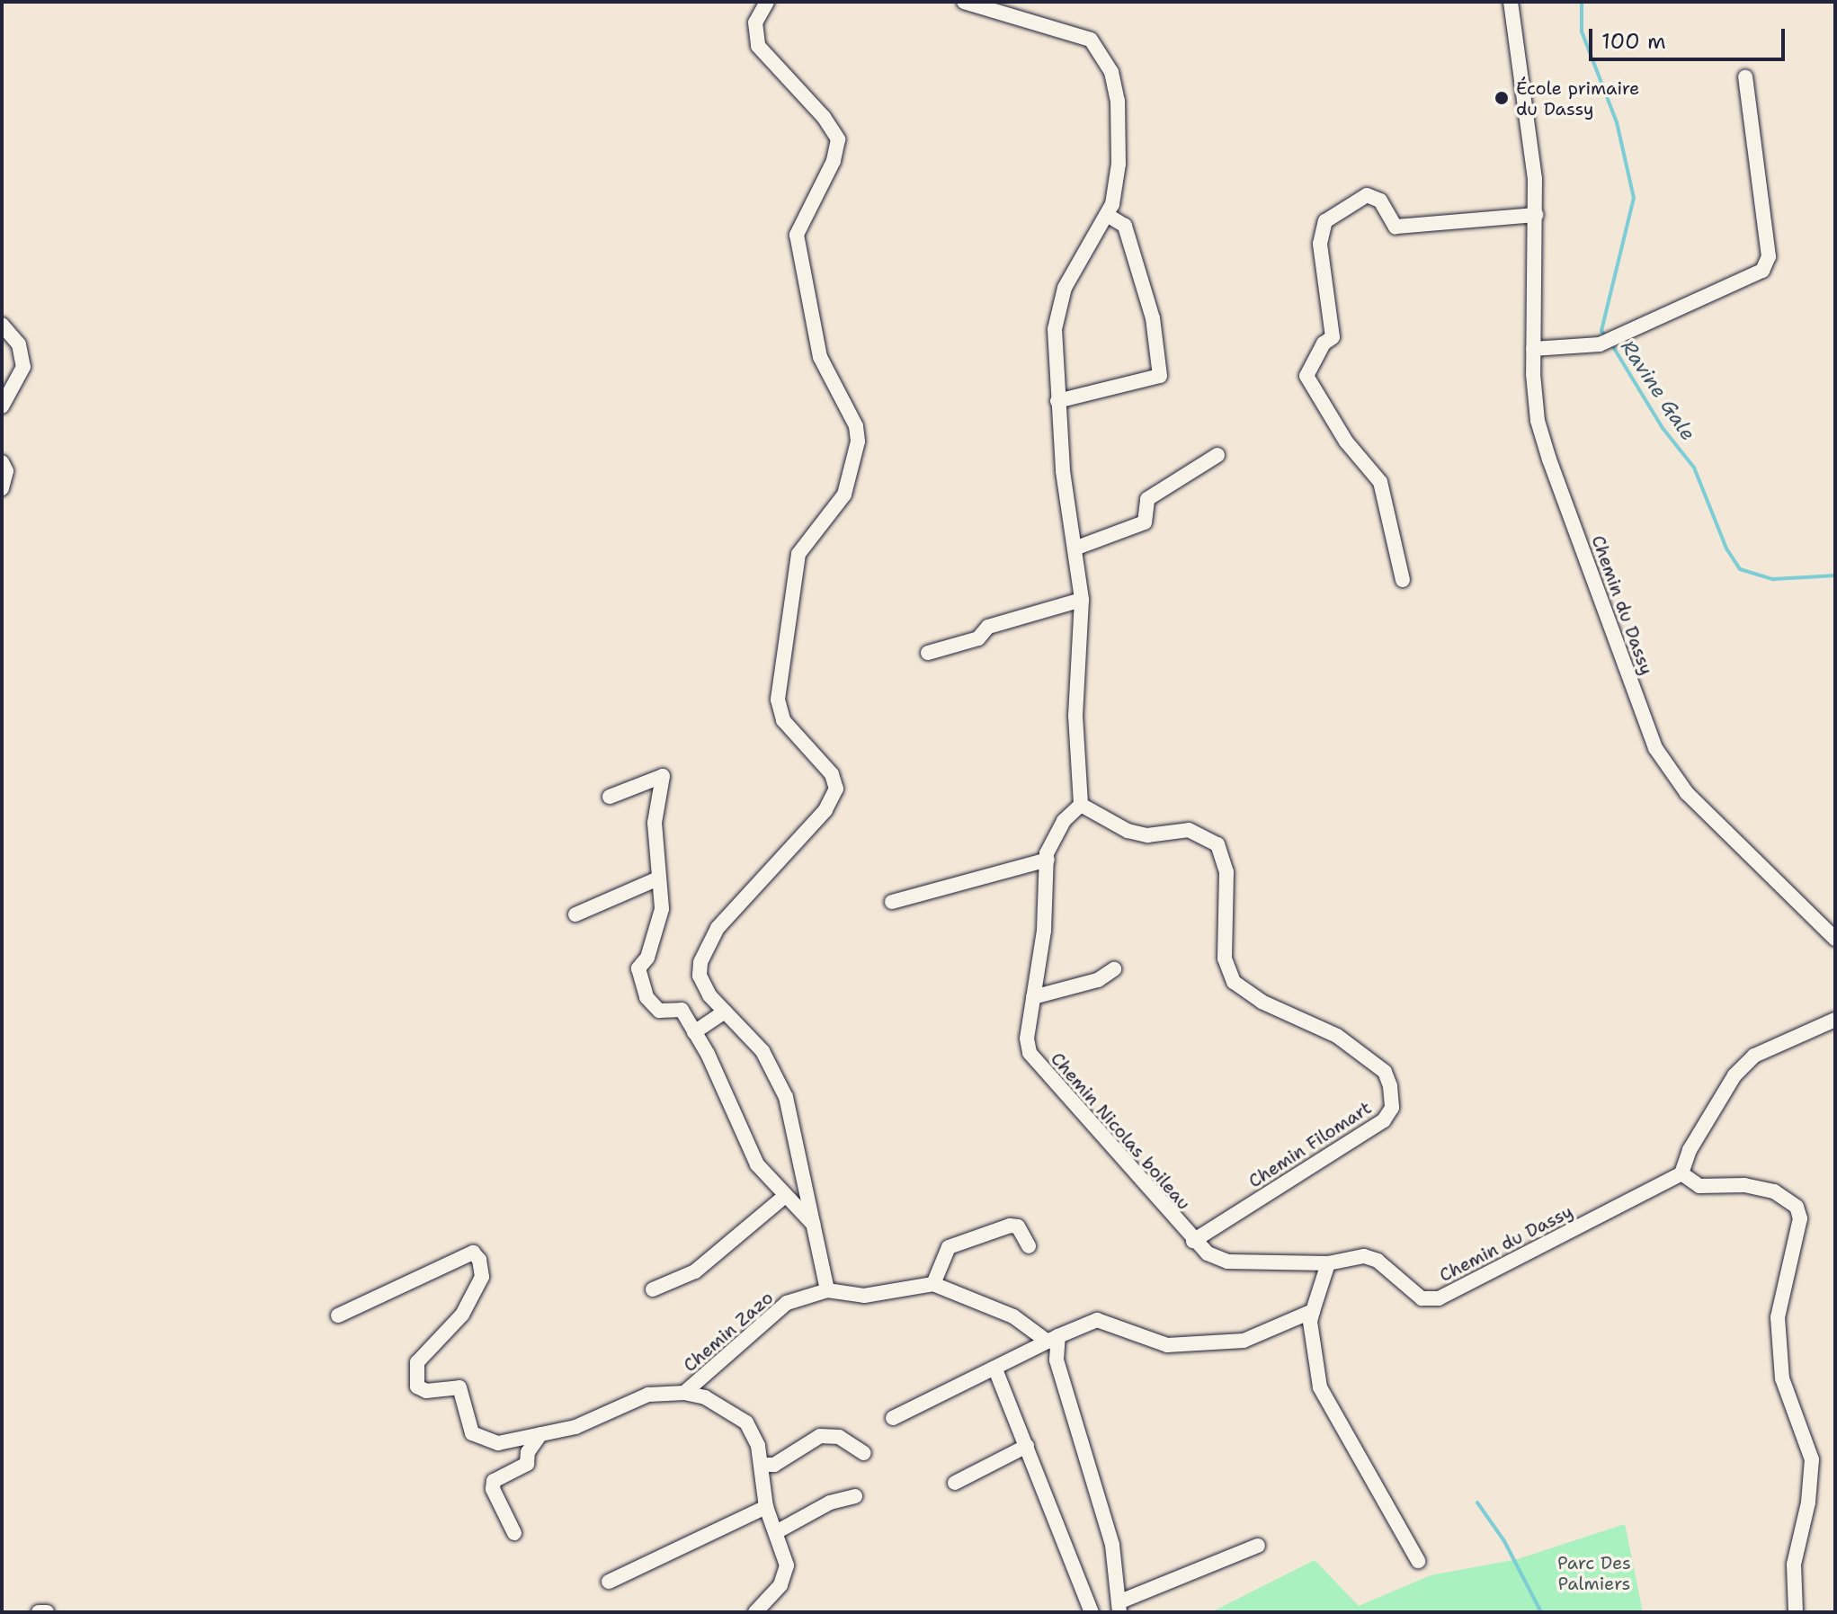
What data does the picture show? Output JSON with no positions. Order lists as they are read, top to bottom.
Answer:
{
  "streets": {
    "street": [
      "Chemin du Dassy",
      "Chemin Nicolas boileau",
      "Chemin Filomart",
      "Chemin Zazo"
    ]
  },
  "crossings": [
    ["Chemin du Dassy", "Chemin Nicolas boileau"],
    ["Chemin Nicolas boileau", "Chemin Filomart"]
  ],
  "water": ["Ravine Gale"],
  "parks": ["Parc Des Palmiers"],
  "places": ["École primaire du Dassy"],
  "scale_bar": "100 m"
}
